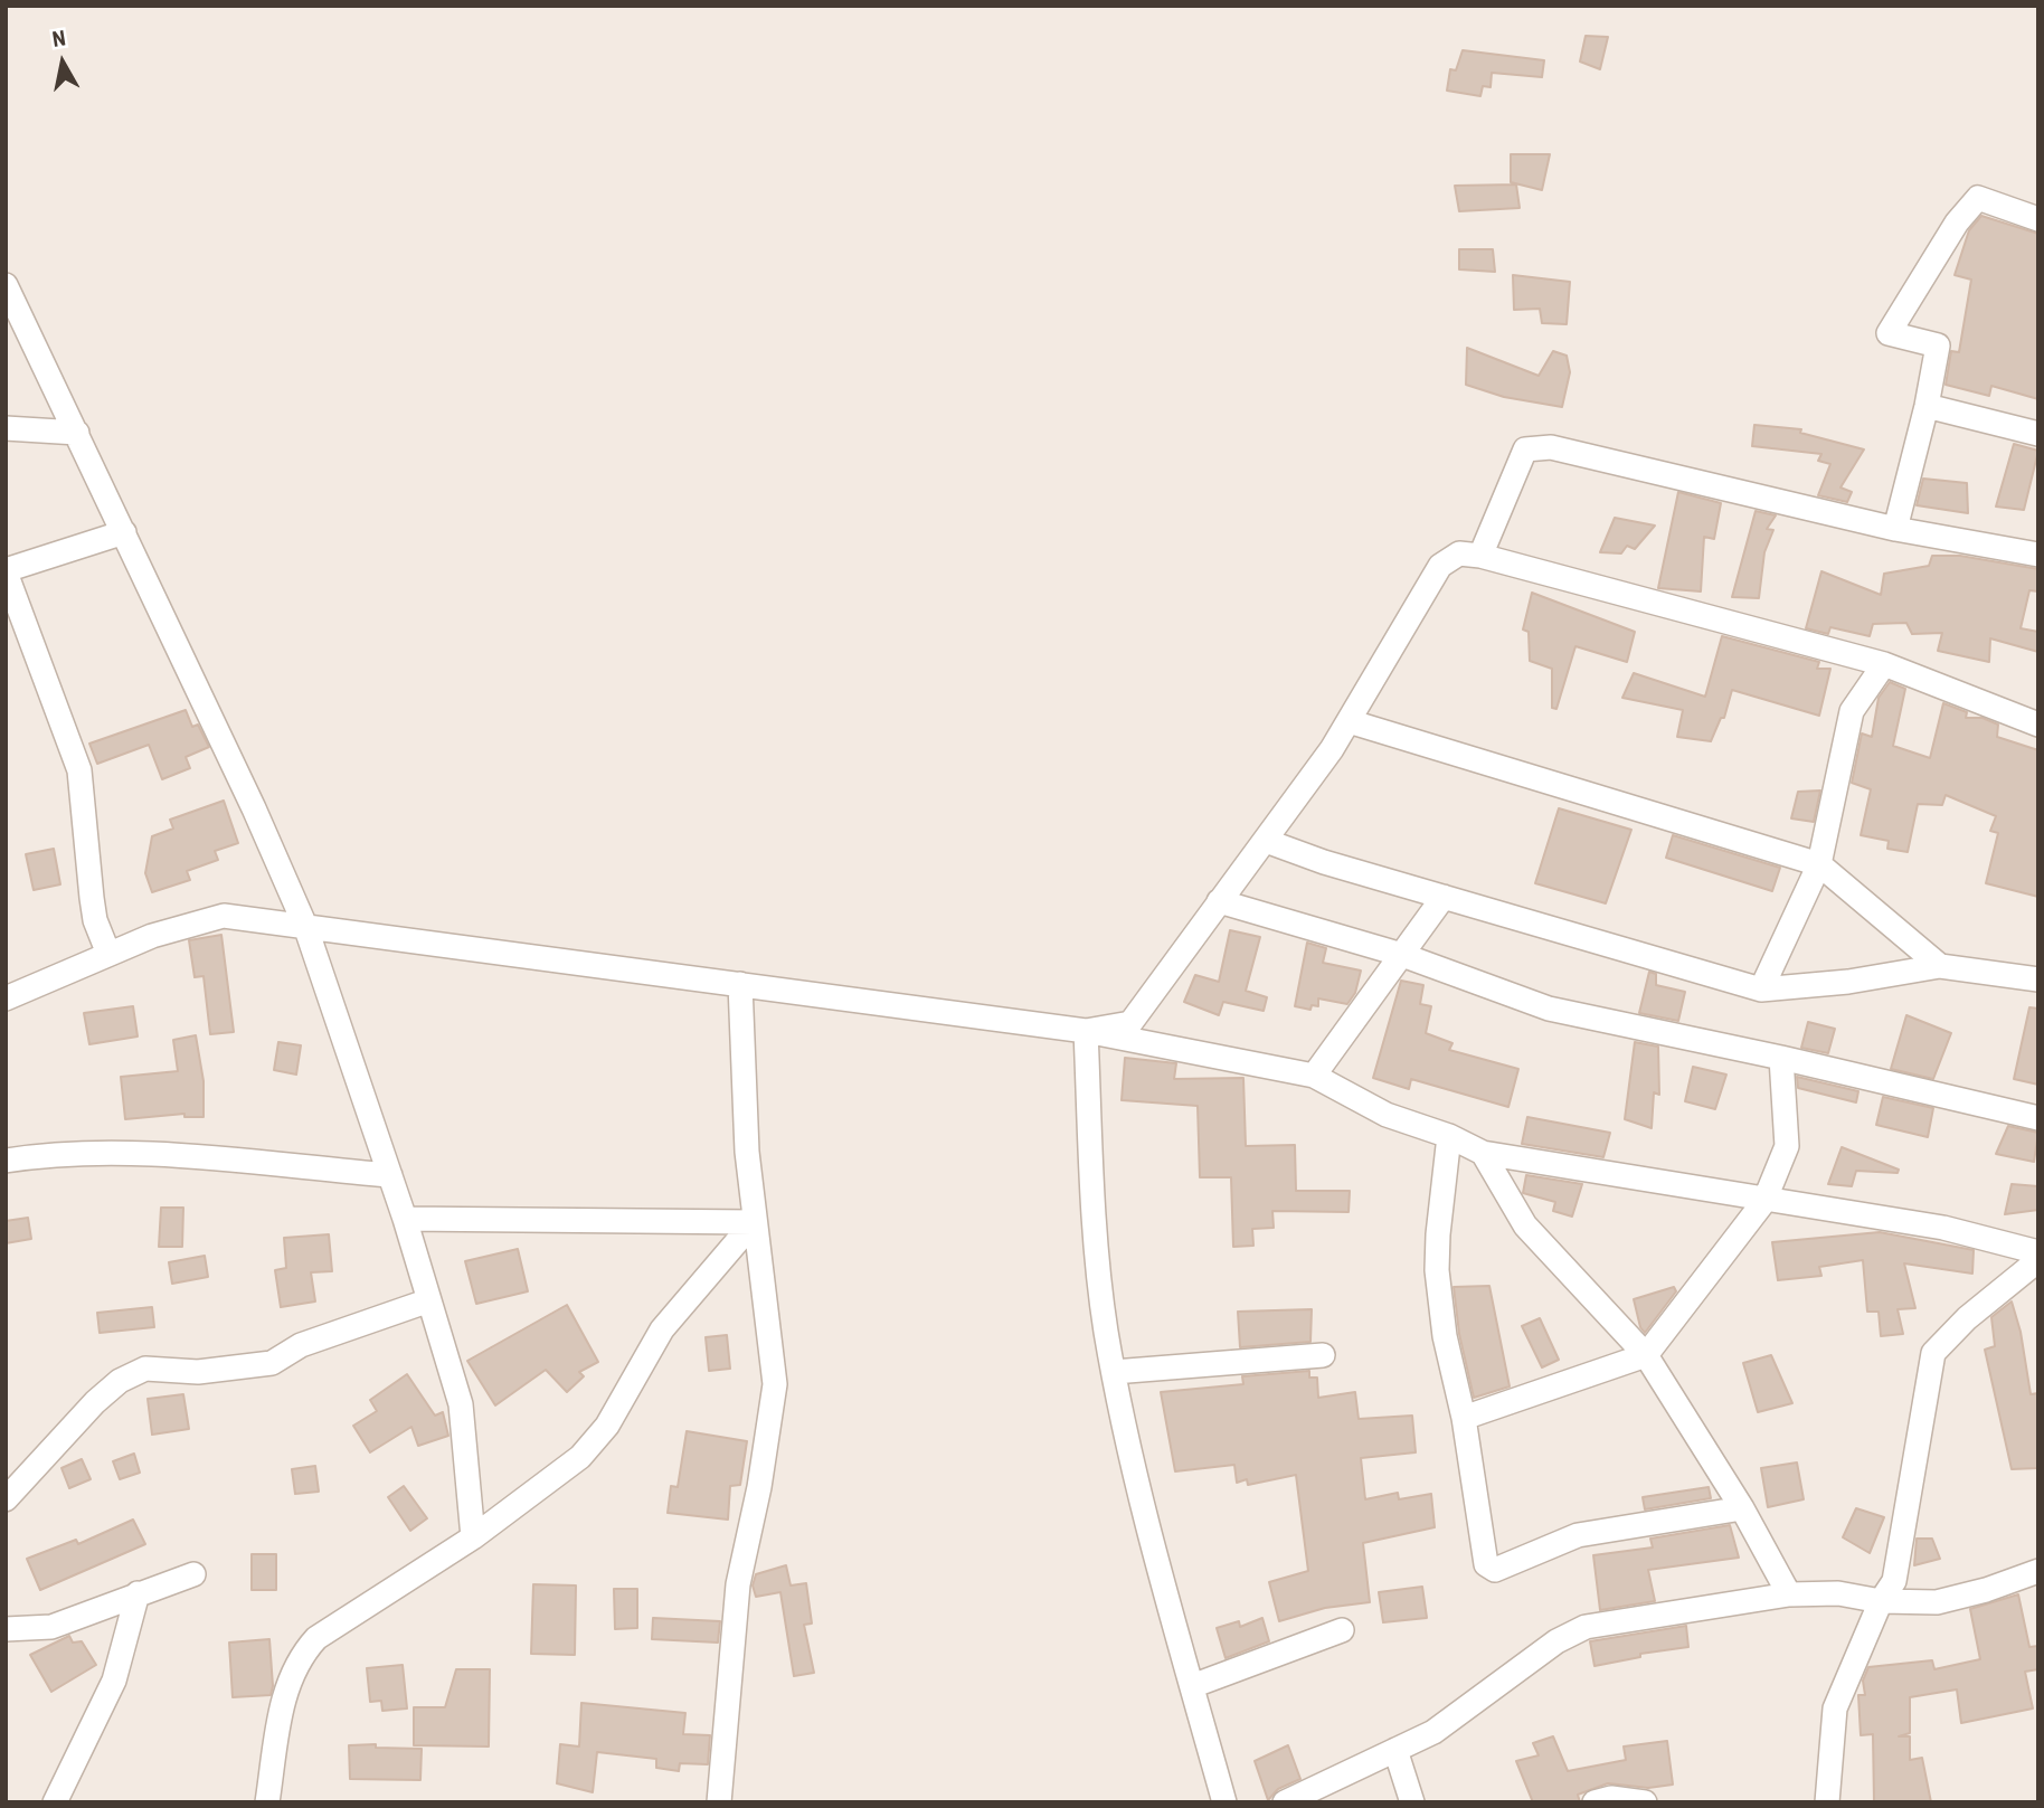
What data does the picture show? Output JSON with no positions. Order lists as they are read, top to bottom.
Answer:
{
  "north": "top"
}
